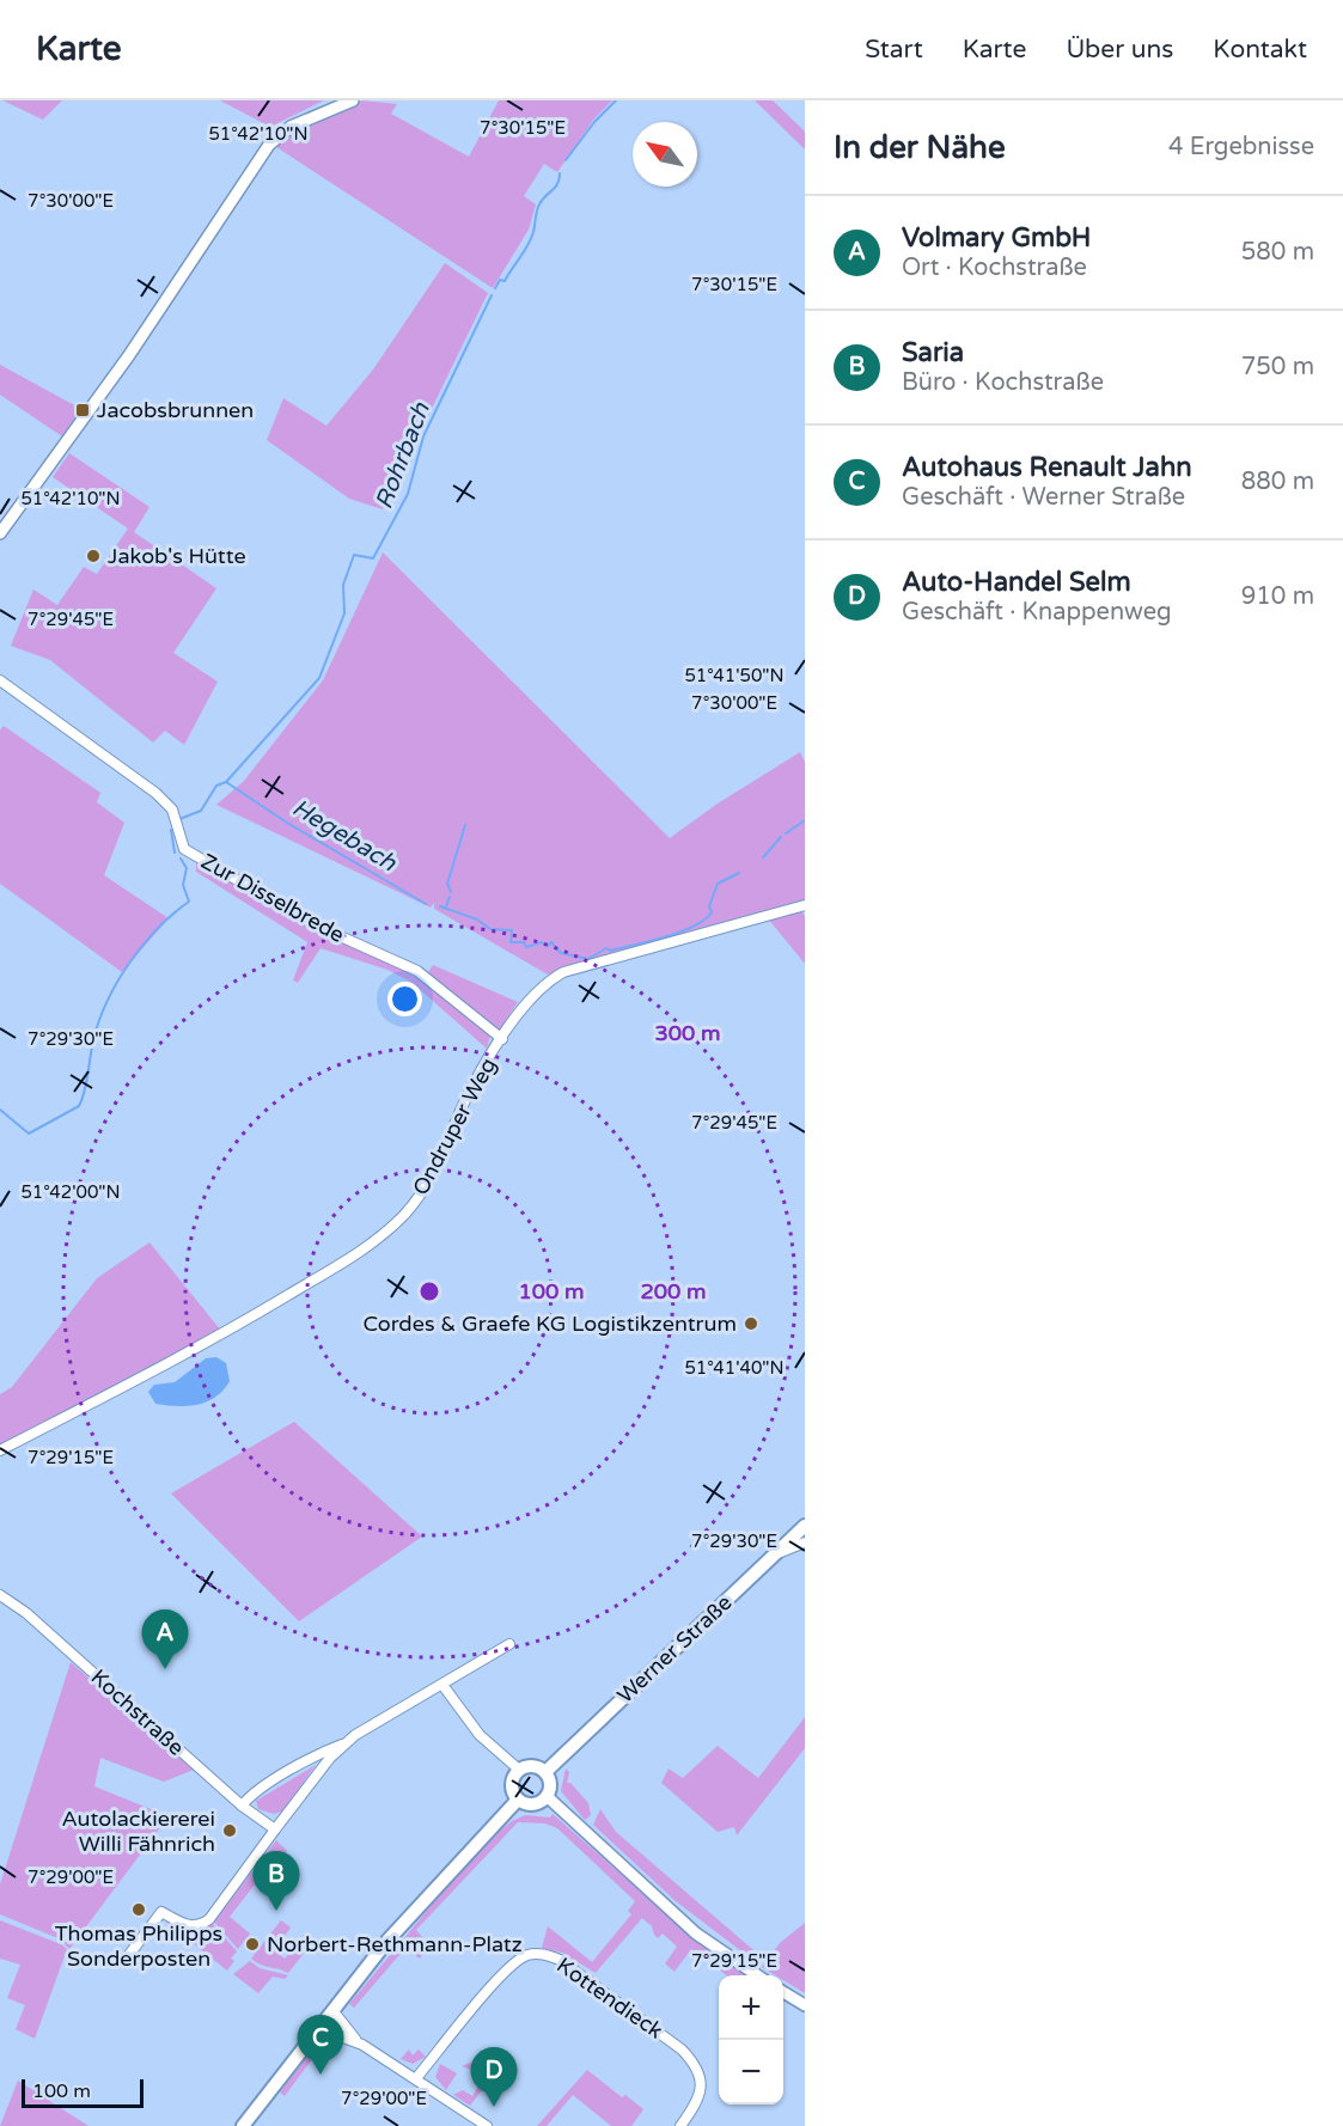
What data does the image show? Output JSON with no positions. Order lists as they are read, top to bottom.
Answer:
{
  "streets": {
    "main road": ["Werner Straße"],
    "street": [
      "Zur Disselbrede",
      "Ondruper Weg",
      "Kochstraße",
      "Kottendieck"
    ]
  },
  "crossings": [
    ["Zur Disselbrede", "Ondruper Weg"]
  ],
  "water": ["Rohrbach", "Hegebach"],
  "places": {
    "transit": ["Jacobsbrunnen"],
    "other": [
      "Jakob's Hütte",
      "Cordes & Graefe KG Logistikzentrum",
      "Autolackiererei Willi Fähnrich",
      "Thomas Philipps Sonderposten",
      "Norbert-Rethmann-Platz"
    ]
  },
  "scale_bar": "100 m",
  "north": "top left",
  "page": {
    "header": "Karte",
    "nav": [
      "Start",
      "Karte",
      "Über uns",
      "Kontakt"
    ],
    "heading": ["In der Nähe", "4 Ergebnisse"],
    "list": [
      {
        "mark": "A",
        "name": "Volmary GmbH",
        "note": "Ort · Kochstraße",
        "value": "580 m"
      },
      {
        "mark": "B",
        "name": "Saria",
        "note": "Büro · Kochstraße",
        "value": "750 m"
      },
      {
        "mark": "C",
        "name": "Autohaus Renault Jahn",
        "note": "Geschäft · Werner Straße",
        "value": "880 m"
      },
      {
        "mark": "D",
        "name": "Auto-Handel Selm",
        "note": "Geschäft · Knappenweg",
        "value": "910 m"
      }
    ],
    "pins": [
      "A",
      "B",
      "C",
      "D"
    ],
    "map_buttons": ["+", "−"],
    "scale": "100 m"
  },
  "coordinates": [
    "7°30'15\"E",
    "51°42'10\"N",
    "7°30'00\"E",
    "7°29'45\"E",
    "51°41'50\"N",
    "7°29'30\"E",
    "51°42'00\"N",
    "51°41'40\"N",
    "7°29'15\"E",
    "7°29'00\"E"
  ],
  "rings": ["300 m", "100 m", "200 m"]
}
